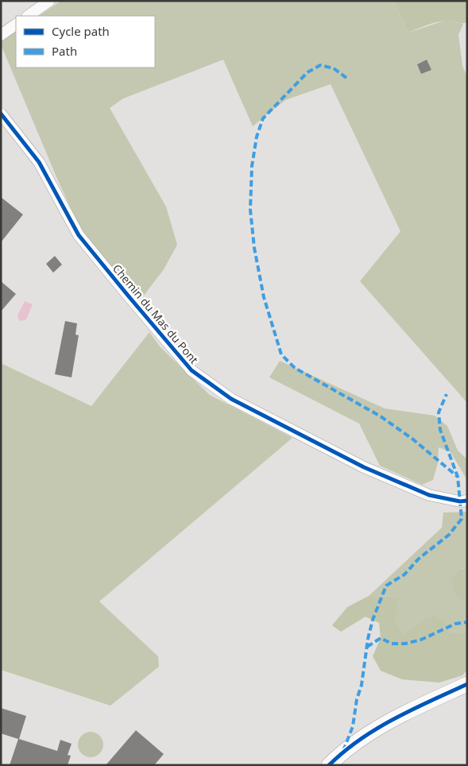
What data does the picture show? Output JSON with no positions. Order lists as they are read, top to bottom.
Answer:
{
  "streets": {
    "street": ["Chemin du Mas du Pont"]
  },
  "legend": ["Cycle path", "Path"]
}
